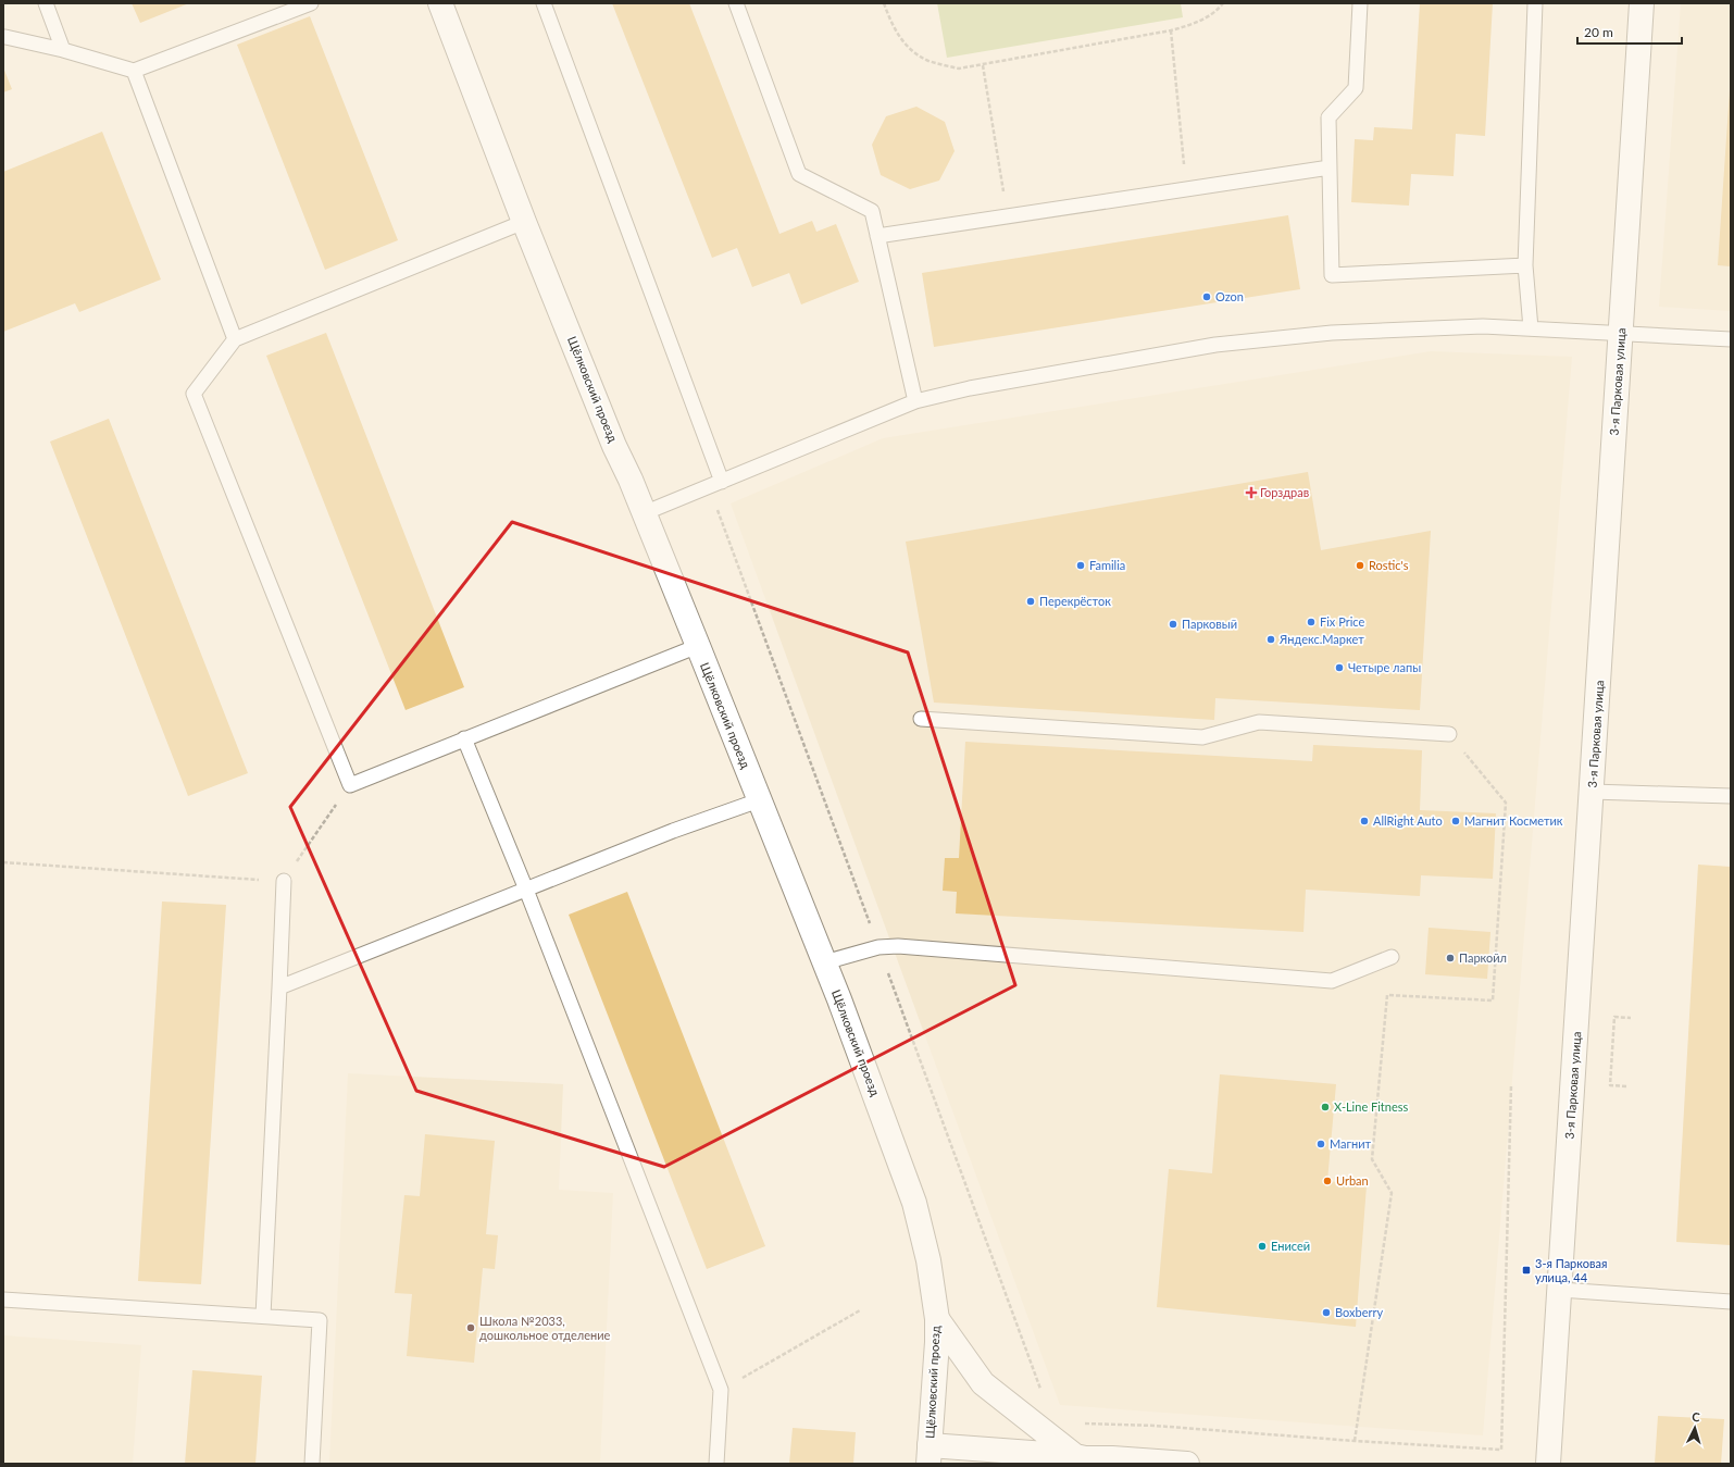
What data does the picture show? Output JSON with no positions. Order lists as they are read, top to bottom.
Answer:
{
  "streets": {
    "street": ["3-я Парковая улица", "Щёлковский проезд"]
  },
  "places": {
    "other": [
      "Ozon",
      "Familia",
      "Rostic's",
      "Перекрёсток",
      "Fix Price",
      "Парковый",
      "Яндекс.Маркет",
      "Четыре лапы",
      "AllRight Auto",
      "Магнит Косметик",
      "Паркойл",
      "X-Line Fitness",
      "Магнит",
      "Urban",
      "Енисей",
      "Boxberry",
      "Школа №2033, дошкольное отделение"
    ],
    "health": ["Горздрав"],
    "transit": ["3-я Парковая улица, 44"]
  },
  "scale_bar": "20 m",
  "north": "top"
}
